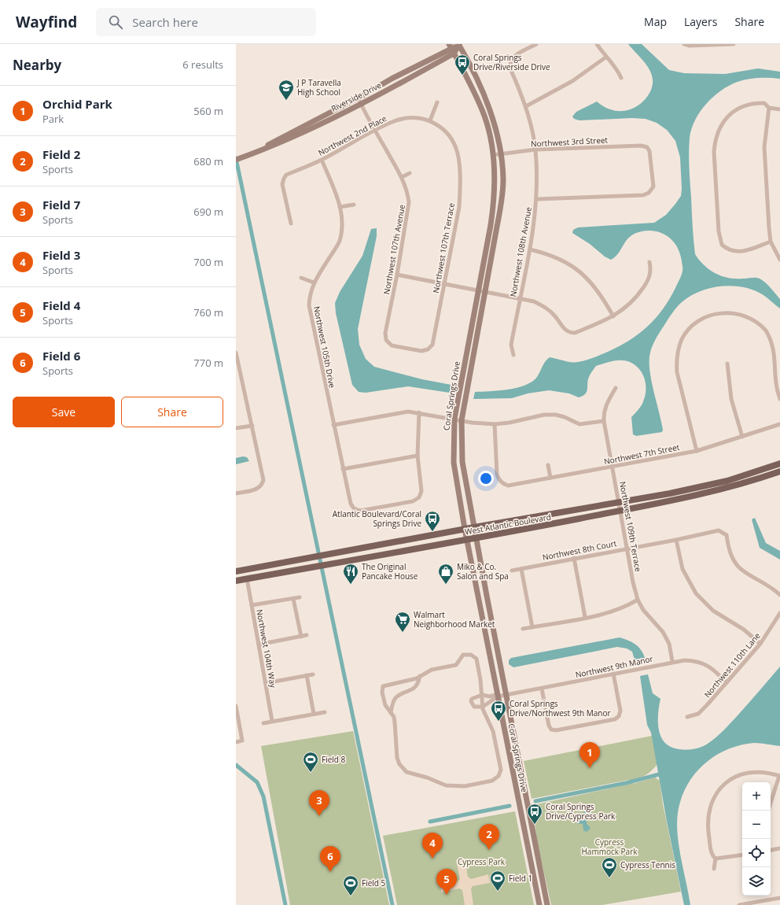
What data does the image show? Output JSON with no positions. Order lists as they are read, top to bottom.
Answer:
{
  "streets": {
    "main road": ["Riverside Drive", "Coral Springs Drive", "West Atlantic Boulevard"],
    "street": [
      "Northwest 2nd Place",
      "Northwest 3rd Street",
      "Northwest 107th Terrace",
      "Northwest 107th Avenue",
      "Northwest 108th Avenue",
      "Northwest 105th Drive",
      "Northwest 7th Street",
      "Northwest 109th Terrace",
      "Northwest 8th Court",
      "Northwest 104th Way",
      "Northwest 110th Lane",
      "Northwest 9th Manor"
    ]
  },
  "crossings": [
    ["Riverside Drive", "Northwest 107th Avenue"],
    ["Riverside Drive", "Coral Springs Drive"],
    ["Northwest 2nd Place", "Northwest 107th Terrace"],
    ["Northwest 2nd Place", "Northwest 107th Avenue"],
    ["Northwest 2nd Place", "Northwest 105th Drive"],
    ["Northwest 3rd Street", "Northwest 108th Avenue"],
    ["Northwest 3rd Street", "Coral Springs Drive"],
    ["Northwest 107th Terrace", "Northwest 107th Avenue"],
    ["Coral Springs Drive", "West Atlantic Boulevard"],
    ["Coral Springs Drive", "Northwest 9th Manor"],
    ["Northwest 7th Street", "Northwest 109th Terrace"],
    ["West Atlantic Boulevard", "Northwest 109th Terrace"],
    ["West Atlantic Boulevard", "Northwest 104th Way"],
    ["Northwest 109th Terrace", "Northwest 8th Court"],
    ["Northwest 109th Terrace", "Northwest 9th Manor"],
    ["Northwest 110th Lane", "Northwest 9th Manor"]
  ],
  "parks": ["Cypress Hammock Park", "Cypress Park"],
  "places": {
    "bus stop": [
      "Coral Springs Drive/Riverside Drive",
      "Atlantic Boulevard/Coral Springs Drive",
      "Coral Springs Drive/Northwest 9th Manor",
      "Coral Springs Drive/Cypress Park"
    ],
    "school or university": ["J P Taravella High School"],
    "restaurant": ["The Original Pancake House"],
    "shop": ["Miko & Co. Salon and Spa"],
    "supermarket": ["Walmart Neighborhood Market"],
    "sports": [
      "Field 8",
      "Cypress Tennis",
      "Field 1",
      "Field 5"
    ]
  },
  "page": {
    "header": "Wayfind",
    "search": "Search here",
    "nav": ["Map", "Layers", "Share"],
    "heading": ["Nearby", "6 results"],
    "list": [
      {
        "mark": "1",
        "name": "Orchid Park",
        "note": "Park",
        "value": "560 m"
      },
      {
        "mark": "2",
        "name": "Field 2",
        "note": "Sports",
        "value": "680 m"
      },
      {
        "mark": "3",
        "name": "Field 7",
        "note": "Sports",
        "value": "690 m"
      },
      {
        "mark": "4",
        "name": "Field 3",
        "note": "Sports",
        "value": "700 m"
      },
      {
        "mark": "5",
        "name": "Field 4",
        "note": "Sports",
        "value": "760 m"
      },
      {
        "mark": "6",
        "name": "Field 6",
        "note": "Sports",
        "value": "770 m"
      }
    ],
    "buttons": ["Save", "Share"],
    "pins": [
      "1",
      "3",
      "2",
      "4",
      "6",
      "5"
    ],
    "map_buttons": ["+", "−"]
  }
}
